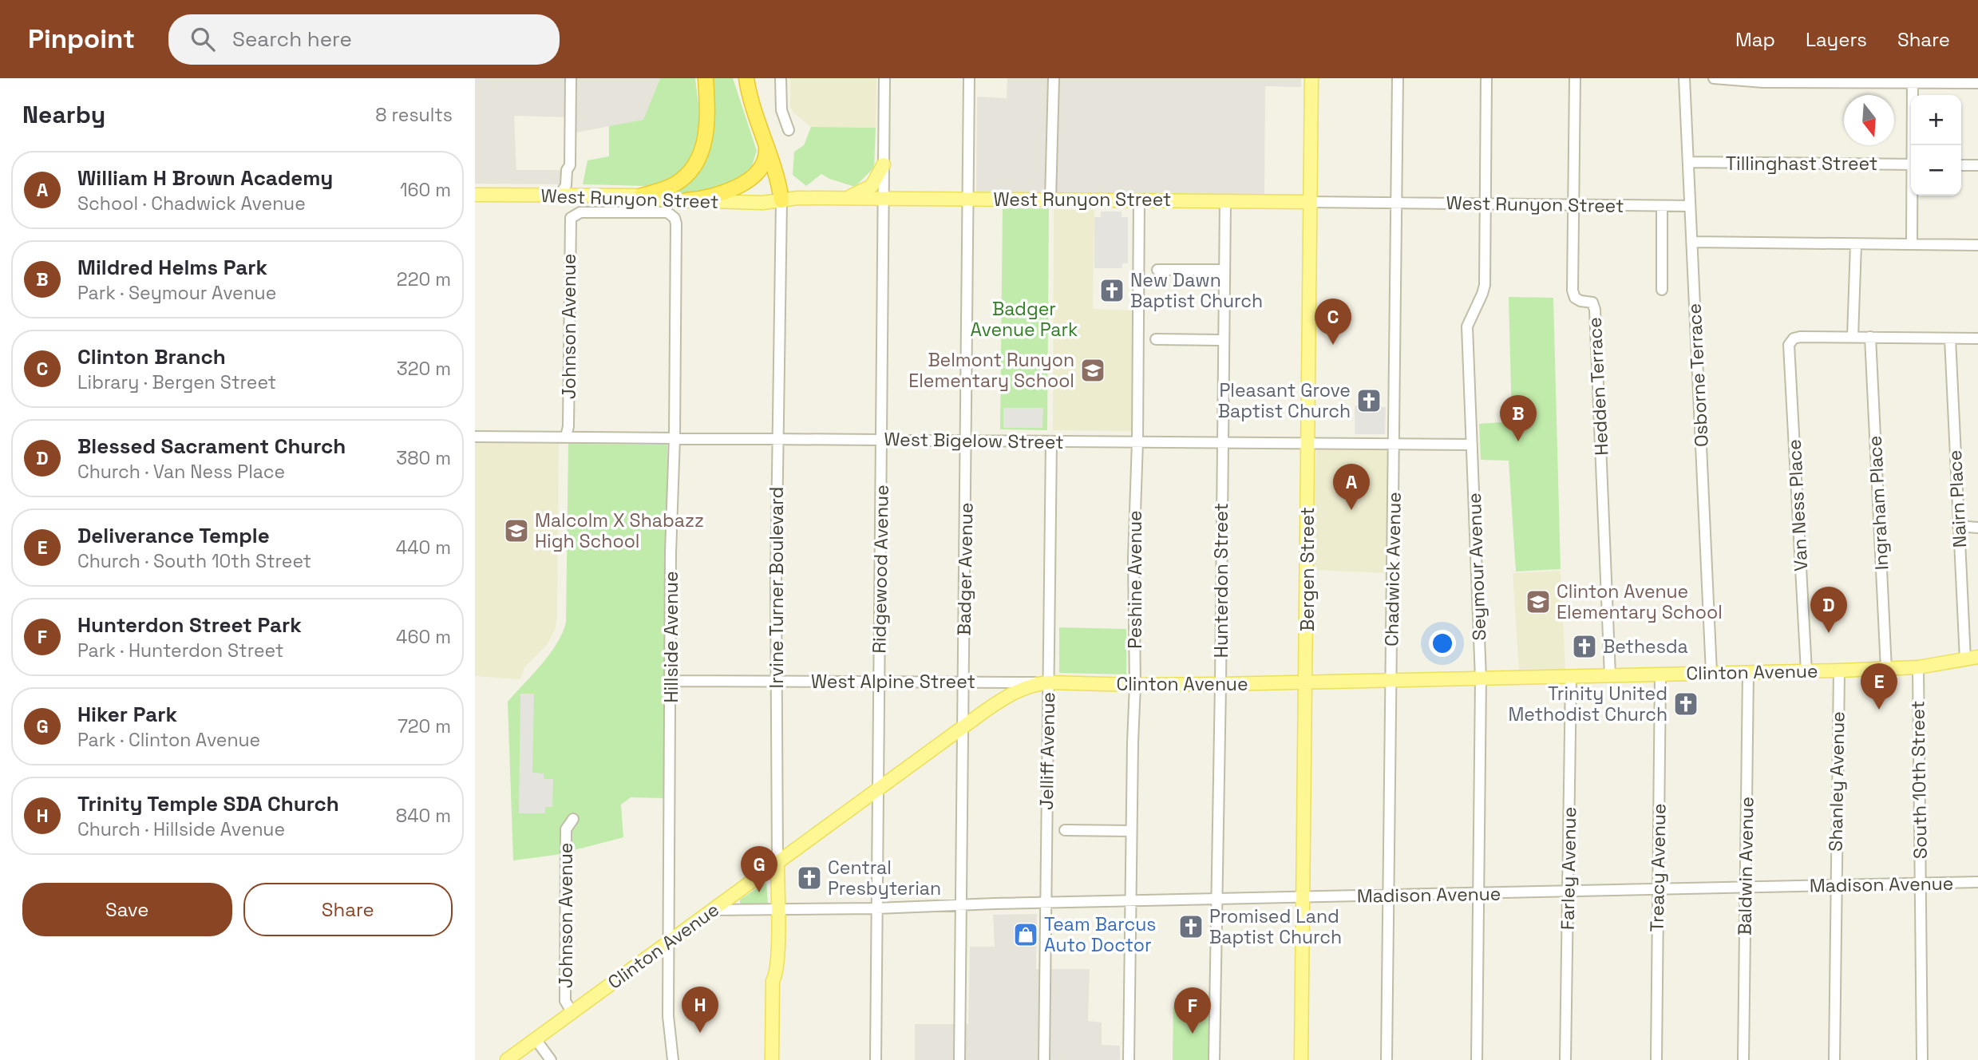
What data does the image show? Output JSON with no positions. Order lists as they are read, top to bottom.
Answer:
{
  "streets": {
    "main road": [
      "West Runyon Street",
      "Bergen Street",
      "Irvine Turner Boulevard",
      "Clinton Avenue"
    ],
    "street": [
      "Tillinghast Street",
      "Johnson Avenue",
      "Osborne Terrace",
      "Hedden Terrace",
      "West Bigelow Street",
      "Nairn Place",
      "Ingraham Place",
      "Van Ness Place",
      "Seymour Avenue",
      "Ridgewood Avenue",
      "Badger Avenue",
      "Chadwick Avenue",
      "Peshine Avenue",
      "Hunterdon Street",
      "Hillside Avenue",
      "West Alpine Street",
      "Jelliff Avenue",
      "South 10th Street",
      "Shanley Avenue",
      "Baldwin Avenue",
      "Treacy Avenue",
      "Farley Avenue",
      "Madison Avenue"
    ]
  },
  "crossings": [
    ["Tillinghast Street", "Osborne Terrace"],
    ["West Runyon Street", "Osborne Terrace"],
    ["West Runyon Street", "Hedden Terrace"],
    ["West Runyon Street", "Seymour Avenue"],
    ["West Runyon Street", "Ridgewood Avenue"],
    ["West Runyon Street", "Badger Avenue"],
    ["West Runyon Street", "Bergen Street"],
    ["West Runyon Street", "Chadwick Avenue"],
    ["West Runyon Street", "Peshine Avenue"],
    ["West Runyon Street", "Hunterdon Street"],
    ["West Runyon Street", "Irvine Turner Boulevard"],
    ["Johnson Avenue", "West Bigelow Street"],
    ["Johnson Avenue", "Hillside Avenue"],
    ["Johnson Avenue", "Clinton Avenue"],
    ["Osborne Terrace", "Clinton Avenue"],
    ["Hedden Terrace", "Clinton Avenue"],
    ["West Bigelow Street", "Seymour Avenue"],
    ["West Bigelow Street", "Ridgewood Avenue"],
    ["West Bigelow Street", "Badger Avenue"],
    ["West Bigelow Street", "Bergen Street"],
    ["West Bigelow Street", "Chadwick Avenue"],
    ["West Bigelow Street", "Peshine Avenue"],
    ["West Bigelow Street", "Hunterdon Street"],
    ["West Bigelow Street", "Irvine Turner Boulevard"],
    ["West Bigelow Street", "Hillside Avenue"],
    ["West Bigelow Street", "Jelliff Avenue"],
    ["Nairn Place", "Clinton Avenue"],
    ["Ingraham Place", "Clinton Avenue"],
    ["Van Ness Place", "Clinton Avenue"],
    ["Seymour Avenue", "Clinton Avenue"],
    ["Seymour Avenue", "Madison Avenue"],
    ["Ridgewood Avenue", "Clinton Avenue"],
    ["Ridgewood Avenue", "West Alpine Street"],
    ["Ridgewood Avenue", "Madison Avenue"],
    ["Badger Avenue", "Clinton Avenue"],
    ["Badger Avenue", "West Alpine Street"],
    ["Badger Avenue", "Madison Avenue"],
    ["Bergen Street", "Clinton Avenue"],
    ["Bergen Street", "Madison Avenue"],
    ["Chadwick Avenue", "Clinton Avenue"],
    ["Chadwick Avenue", "Madison Avenue"],
    ["Peshine Avenue", "Clinton Avenue"],
    ["Peshine Avenue", "Madison Avenue"],
    ["Hunterdon Street", "Clinton Avenue"],
    ["Hunterdon Street", "Madison Avenue"],
    ["Irvine Turner Boulevard", "Clinton Avenue"],
    ["Irvine Turner Boulevard", "West Alpine Street"],
    ["Irvine Turner Boulevard", "Madison Avenue"],
    ["Hillside Avenue", "Clinton Avenue"],
    ["Hillside Avenue", "West Alpine Street"],
    ["Clinton Avenue", "West Alpine Street"],
    ["Clinton Avenue", "Jelliff Avenue"],
    ["Clinton Avenue", "South 10th Street"],
    ["Clinton Avenue", "Shanley Avenue"],
    ["Clinton Avenue", "Baldwin Avenue"],
    ["Clinton Avenue", "Treacy Avenue"],
    ["Clinton Avenue", "Farley Avenue"],
    ["Clinton Avenue", "Madison Avenue"],
    ["West Alpine Street", "Jelliff Avenue"],
    ["Jelliff Avenue", "Madison Avenue"],
    ["South 10th Street", "Madison Avenue"],
    ["Shanley Avenue", "Madison Avenue"],
    ["Baldwin Avenue", "Madison Avenue"],
    ["Treacy Avenue", "Madison Avenue"],
    ["Farley Avenue", "Madison Avenue"]
  ],
  "parks": ["Badger Avenue Park"],
  "places": {
    "church": [
      "New Dawn Baptist Church",
      "Pleasant Grove Baptist Church",
      "Bethesda",
      "Trinity United Methodist Church",
      "Central Presbyterian",
      "Promised Land Baptist Church"
    ],
    "school or university": ["Belmont Runyon Elementary School", "Malcolm X Shabazz High School", "Clinton Avenue Elementary School"],
    "shop": ["Team Barcus Auto Doctor"]
  },
  "north": "bottom",
  "page": {
    "header": "Pinpoint",
    "search": "Search here",
    "nav": ["Map", "Layers", "Share"],
    "heading": ["Nearby", "8 results"],
    "map_buttons": ["+", "−"],
    "list": [
      {
        "mark": "A",
        "name": "William H Brown Academy",
        "note": "School · Chadwick Avenue",
        "value": "160 m"
      },
      {
        "mark": "B",
        "name": "Mildred Helms Park",
        "note": "Park · Seymour Avenue",
        "value": "220 m"
      },
      {
        "mark": "C",
        "name": "Clinton Branch",
        "note": "Library · Bergen Street",
        "value": "320 m"
      },
      {
        "mark": "D",
        "name": "Blessed Sacrament Church",
        "note": "Church · Van Ness Place",
        "value": "380 m"
      },
      {
        "mark": "E",
        "name": "Deliverance Temple",
        "note": "Church · South 10th Street",
        "value": "440 m"
      },
      {
        "mark": "F",
        "name": "Hunterdon Street Park",
        "note": "Park · Hunterdon Street",
        "value": "460 m"
      },
      {
        "mark": "G",
        "name": "Hiker Park",
        "note": "Park · Clinton Avenue",
        "value": "720 m"
      },
      {
        "mark": "H",
        "name": "Trinity Temple SDA Church",
        "note": "Church · Hillside Avenue",
        "value": "840 m"
      }
    ],
    "pins": [
      "C",
      "B",
      "A",
      "D",
      "E",
      "G",
      "H",
      "F"
    ],
    "buttons": ["Save", "Share"]
  }
}
